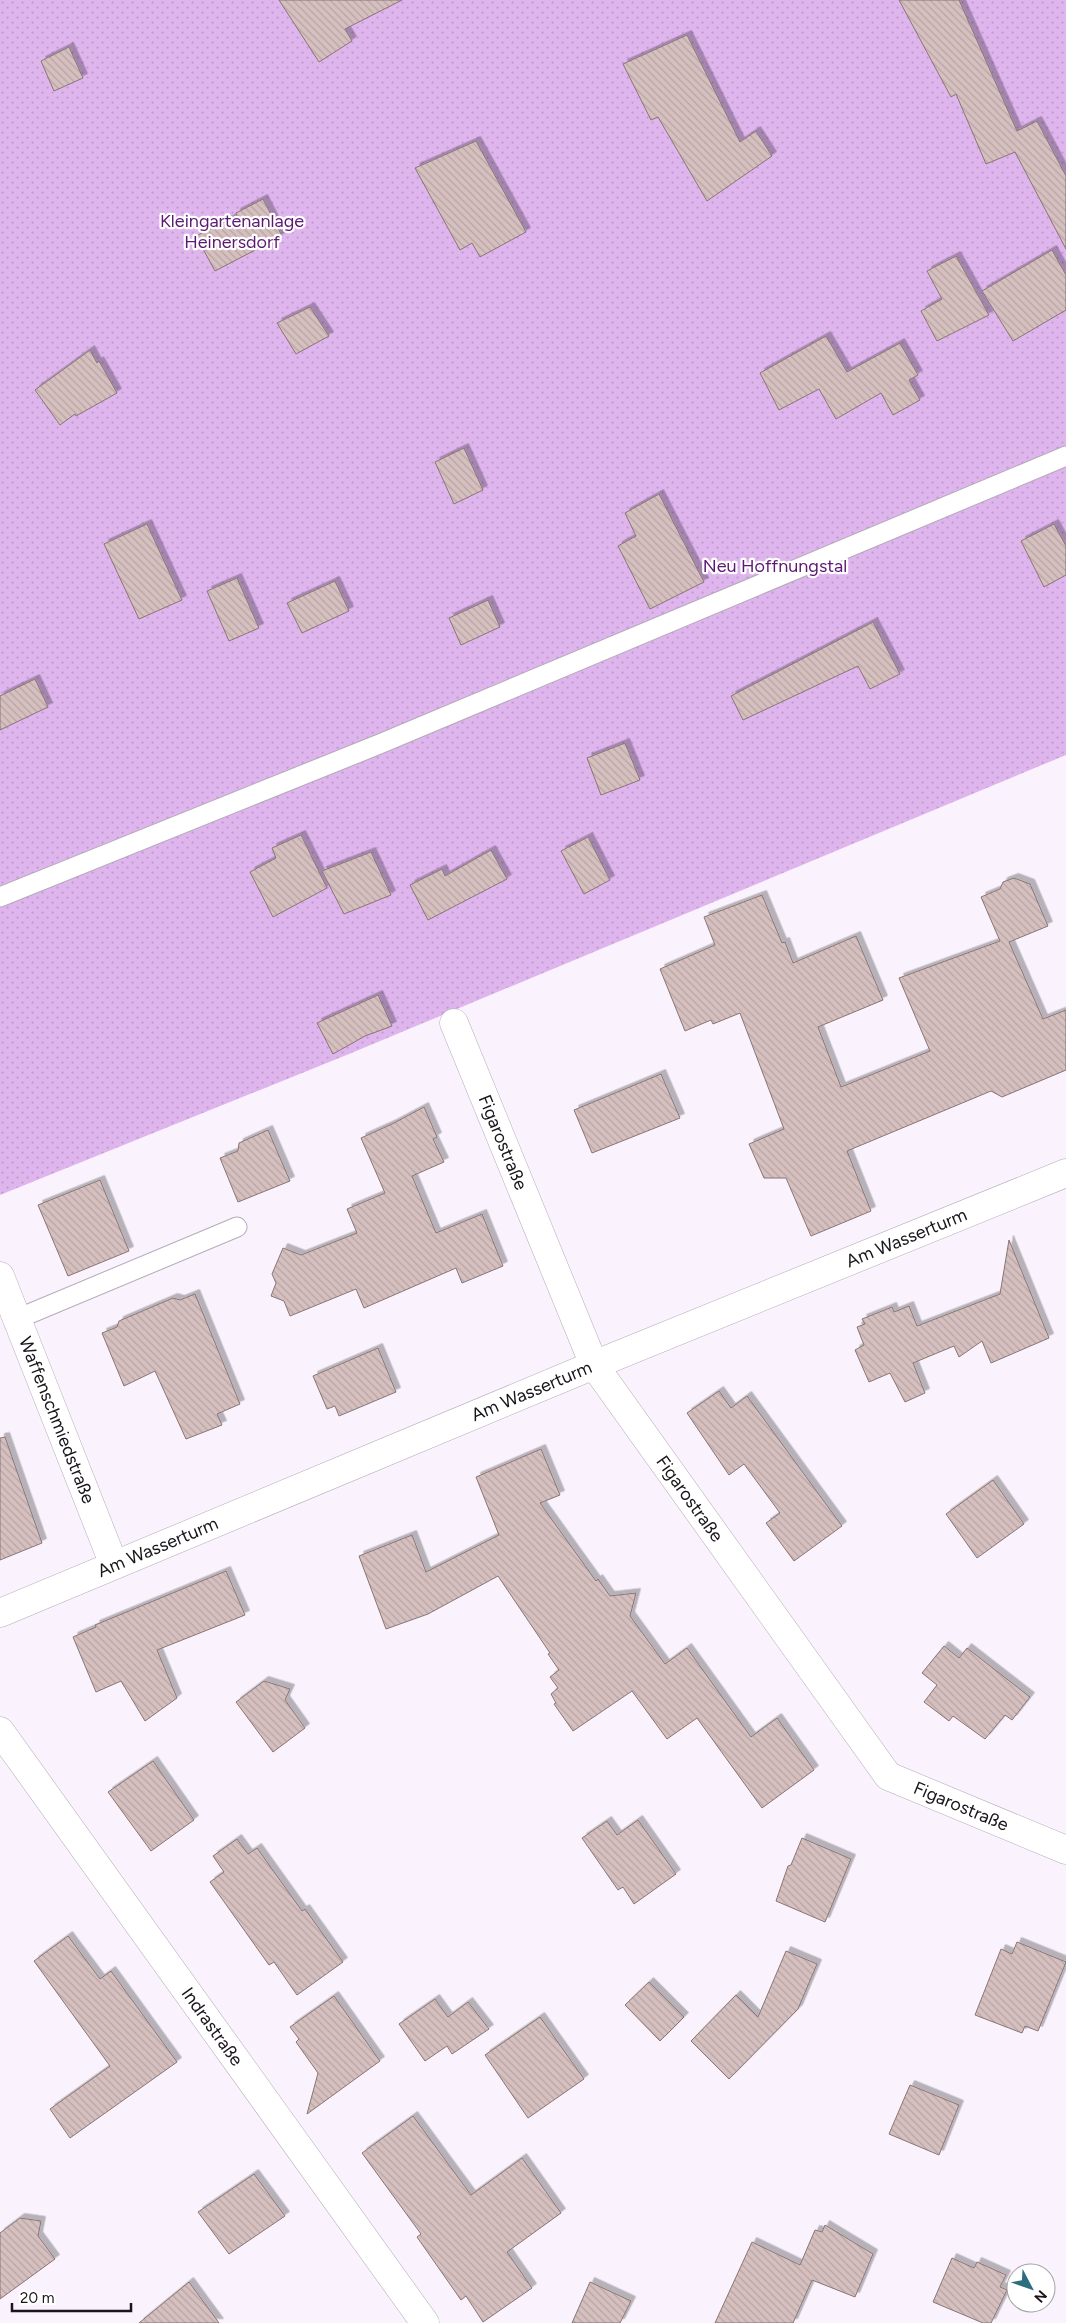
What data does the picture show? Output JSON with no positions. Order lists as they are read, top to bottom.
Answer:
{
  "streets": {
    "street": [
      "Figarostraße",
      "Am Wasserturm",
      "Waffenschmiedstraße",
      "Indrastraße"
    ]
  },
  "crossings": [
    ["Figarostraße", "Am Wasserturm"],
    ["Am Wasserturm", "Waffenschmiedstraße"]
  ],
  "parks": ["Kleingartenanlage Heinersdorf", "Neu Hoffnungstal"],
  "scale_bar": "20 m",
  "north": "bottom right"
}
